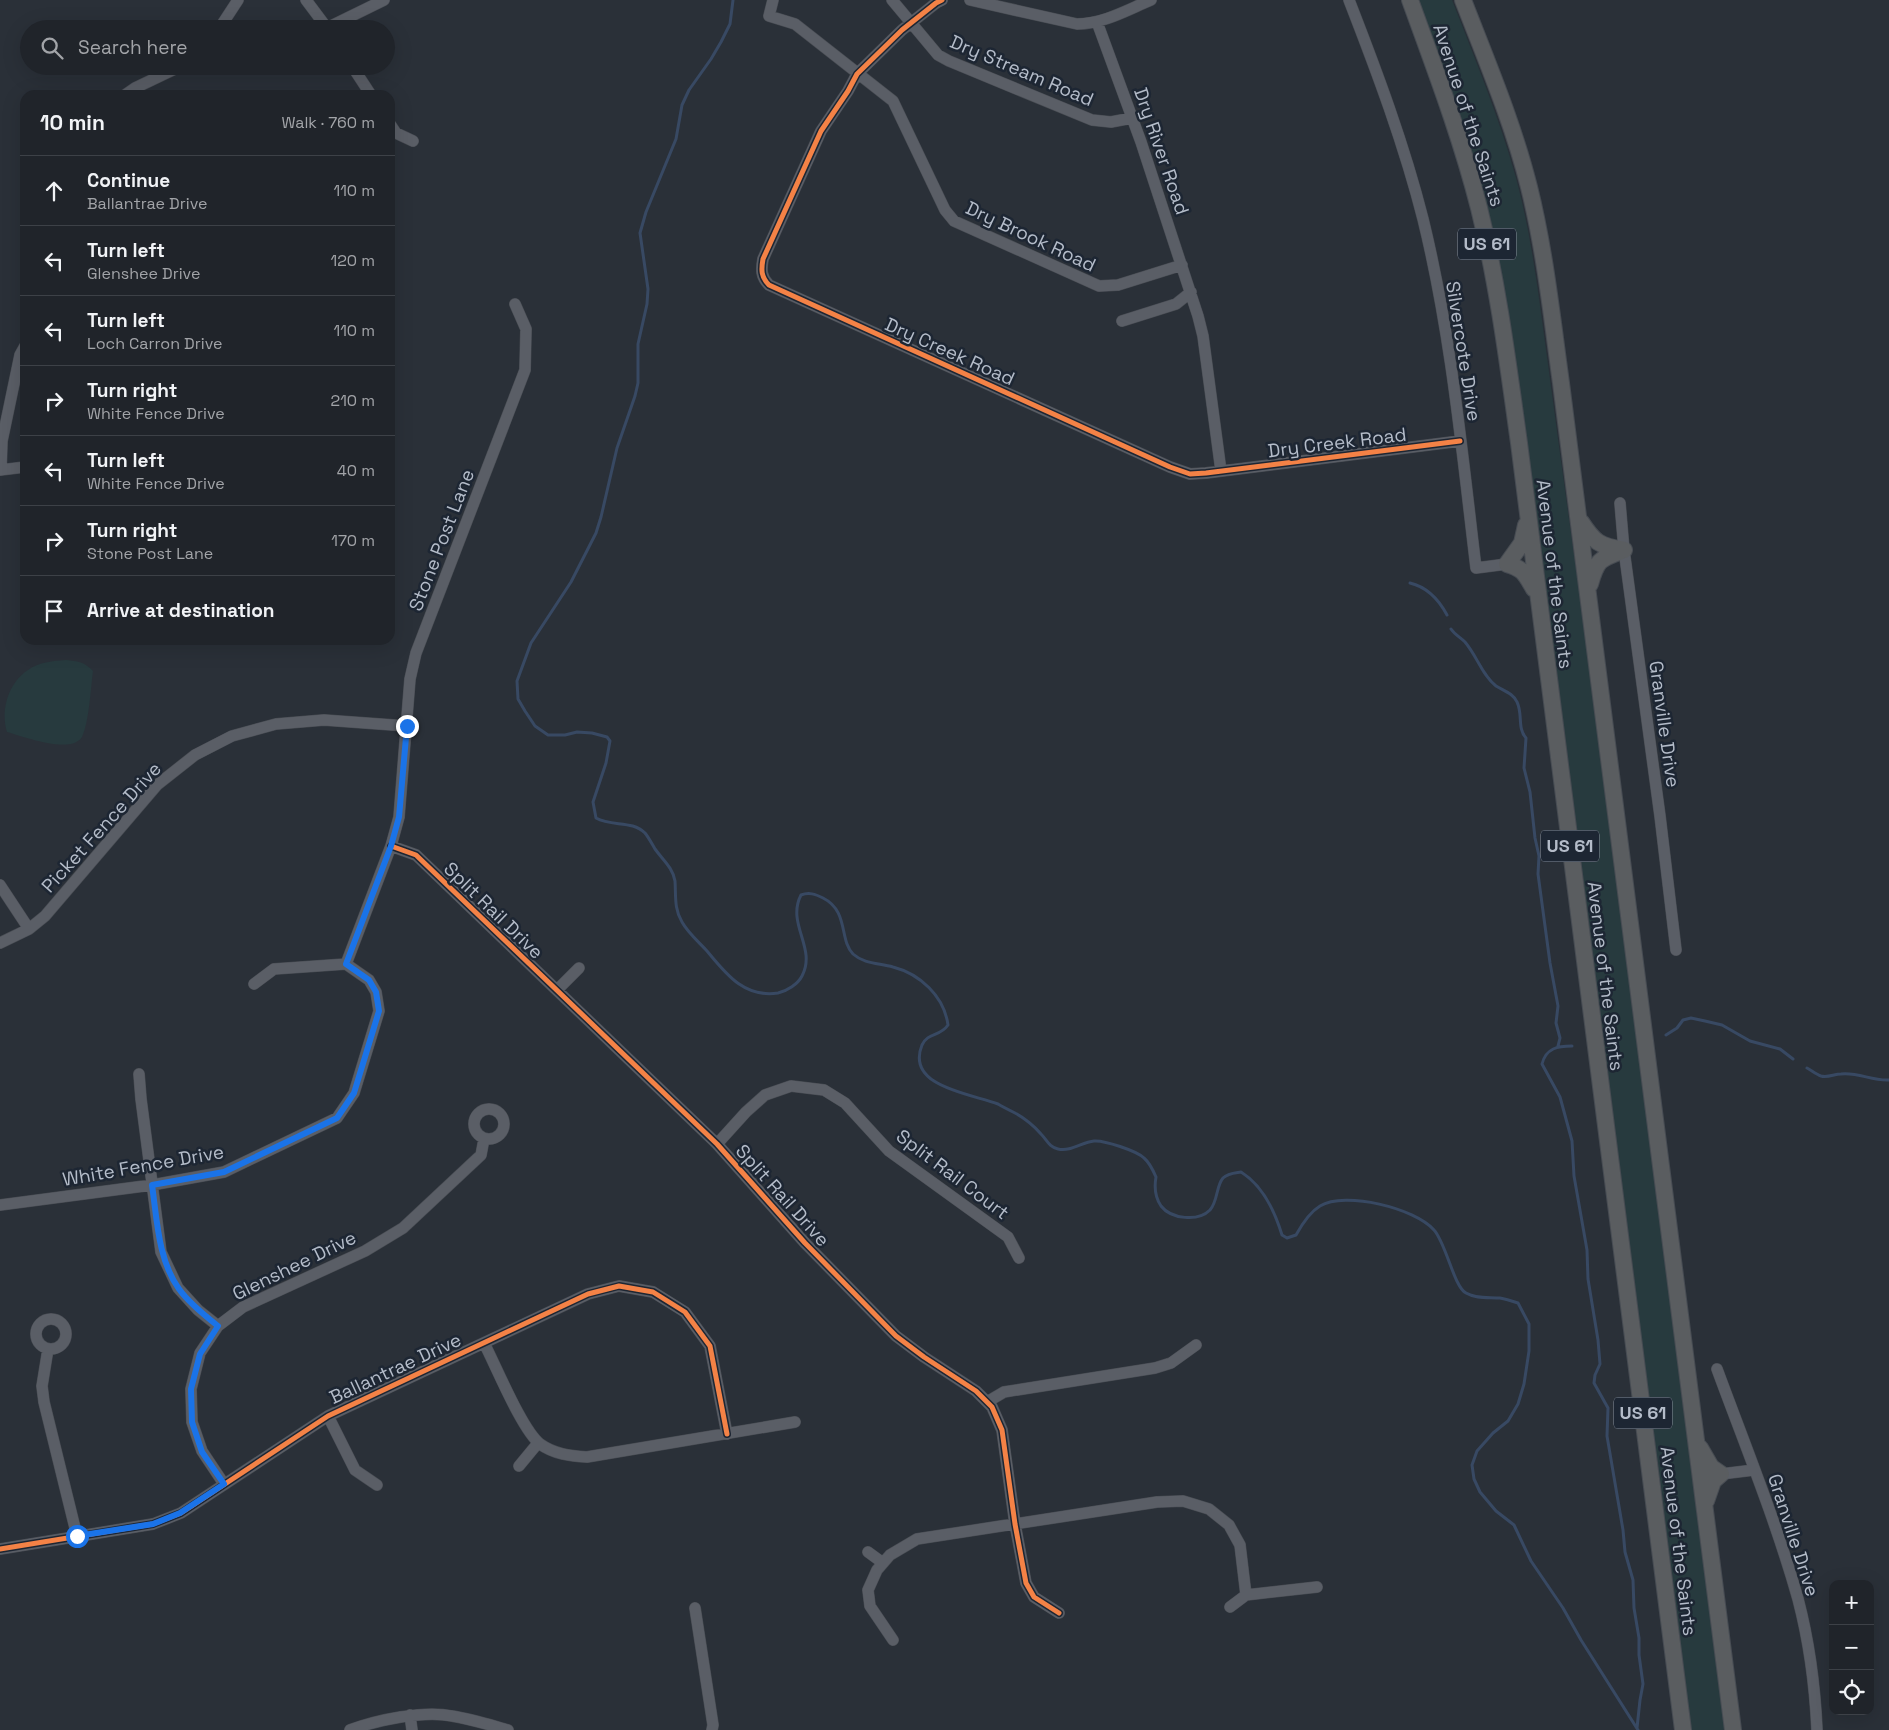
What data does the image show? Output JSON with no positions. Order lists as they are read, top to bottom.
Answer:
{
  "streets": {
    "highway": ["Avenue of the Saints", "US 61"],
    "street": [
      "Dry Stream Road",
      "Dry River Road",
      "Dry Brook Road",
      "Dry Creek Road",
      "Silvercote Drive",
      "Stone Post Lane",
      "Granville Drive",
      "Picket Fence Drive",
      "Split Rail Drive",
      "White Fence Drive",
      "Split Rail Court",
      "Glenshee Drive",
      "Ballantrae Drive"
    ]
  },
  "crossings": [
    ["Dry Stream Road", "Dry River Road"],
    ["Dry Stream Road", "Dry Creek Road"],
    ["Dry River Road", "Dry Brook Road"],
    ["Dry River Road", "Dry Creek Road"],
    ["Dry Brook Road", "Dry Creek Road"],
    ["Dry Creek Road", "Silvercote Drive"],
    ["Stone Post Lane", "Picket Fence Drive"],
    ["Stone Post Lane", "Split Rail Drive"],
    ["Stone Post Lane", "White Fence Drive"],
    ["Split Rail Drive", "Split Rail Court"],
    ["Glenshee Drive", "Ballantrae Drive"]
  ],
  "page": {
    "search": "Search here",
    "heading": ["10 min", "Walk · 760 m"],
    "list": [
      ["Continue", "Ballantrae Drive", "110 m"],
      ["Turn left", "Glenshee Drive", "120 m"],
      ["Turn left", "Loch Carron Drive", "110 m"],
      ["Turn right", "White Fence Drive", "210 m"],
      ["Turn left", "White Fence Drive", "40 m"],
      ["Turn right", "Stone Post Lane", "170 m"],
      "Arrive at destination"
    ],
    "map_buttons": ["+", "−"]
  }
}
